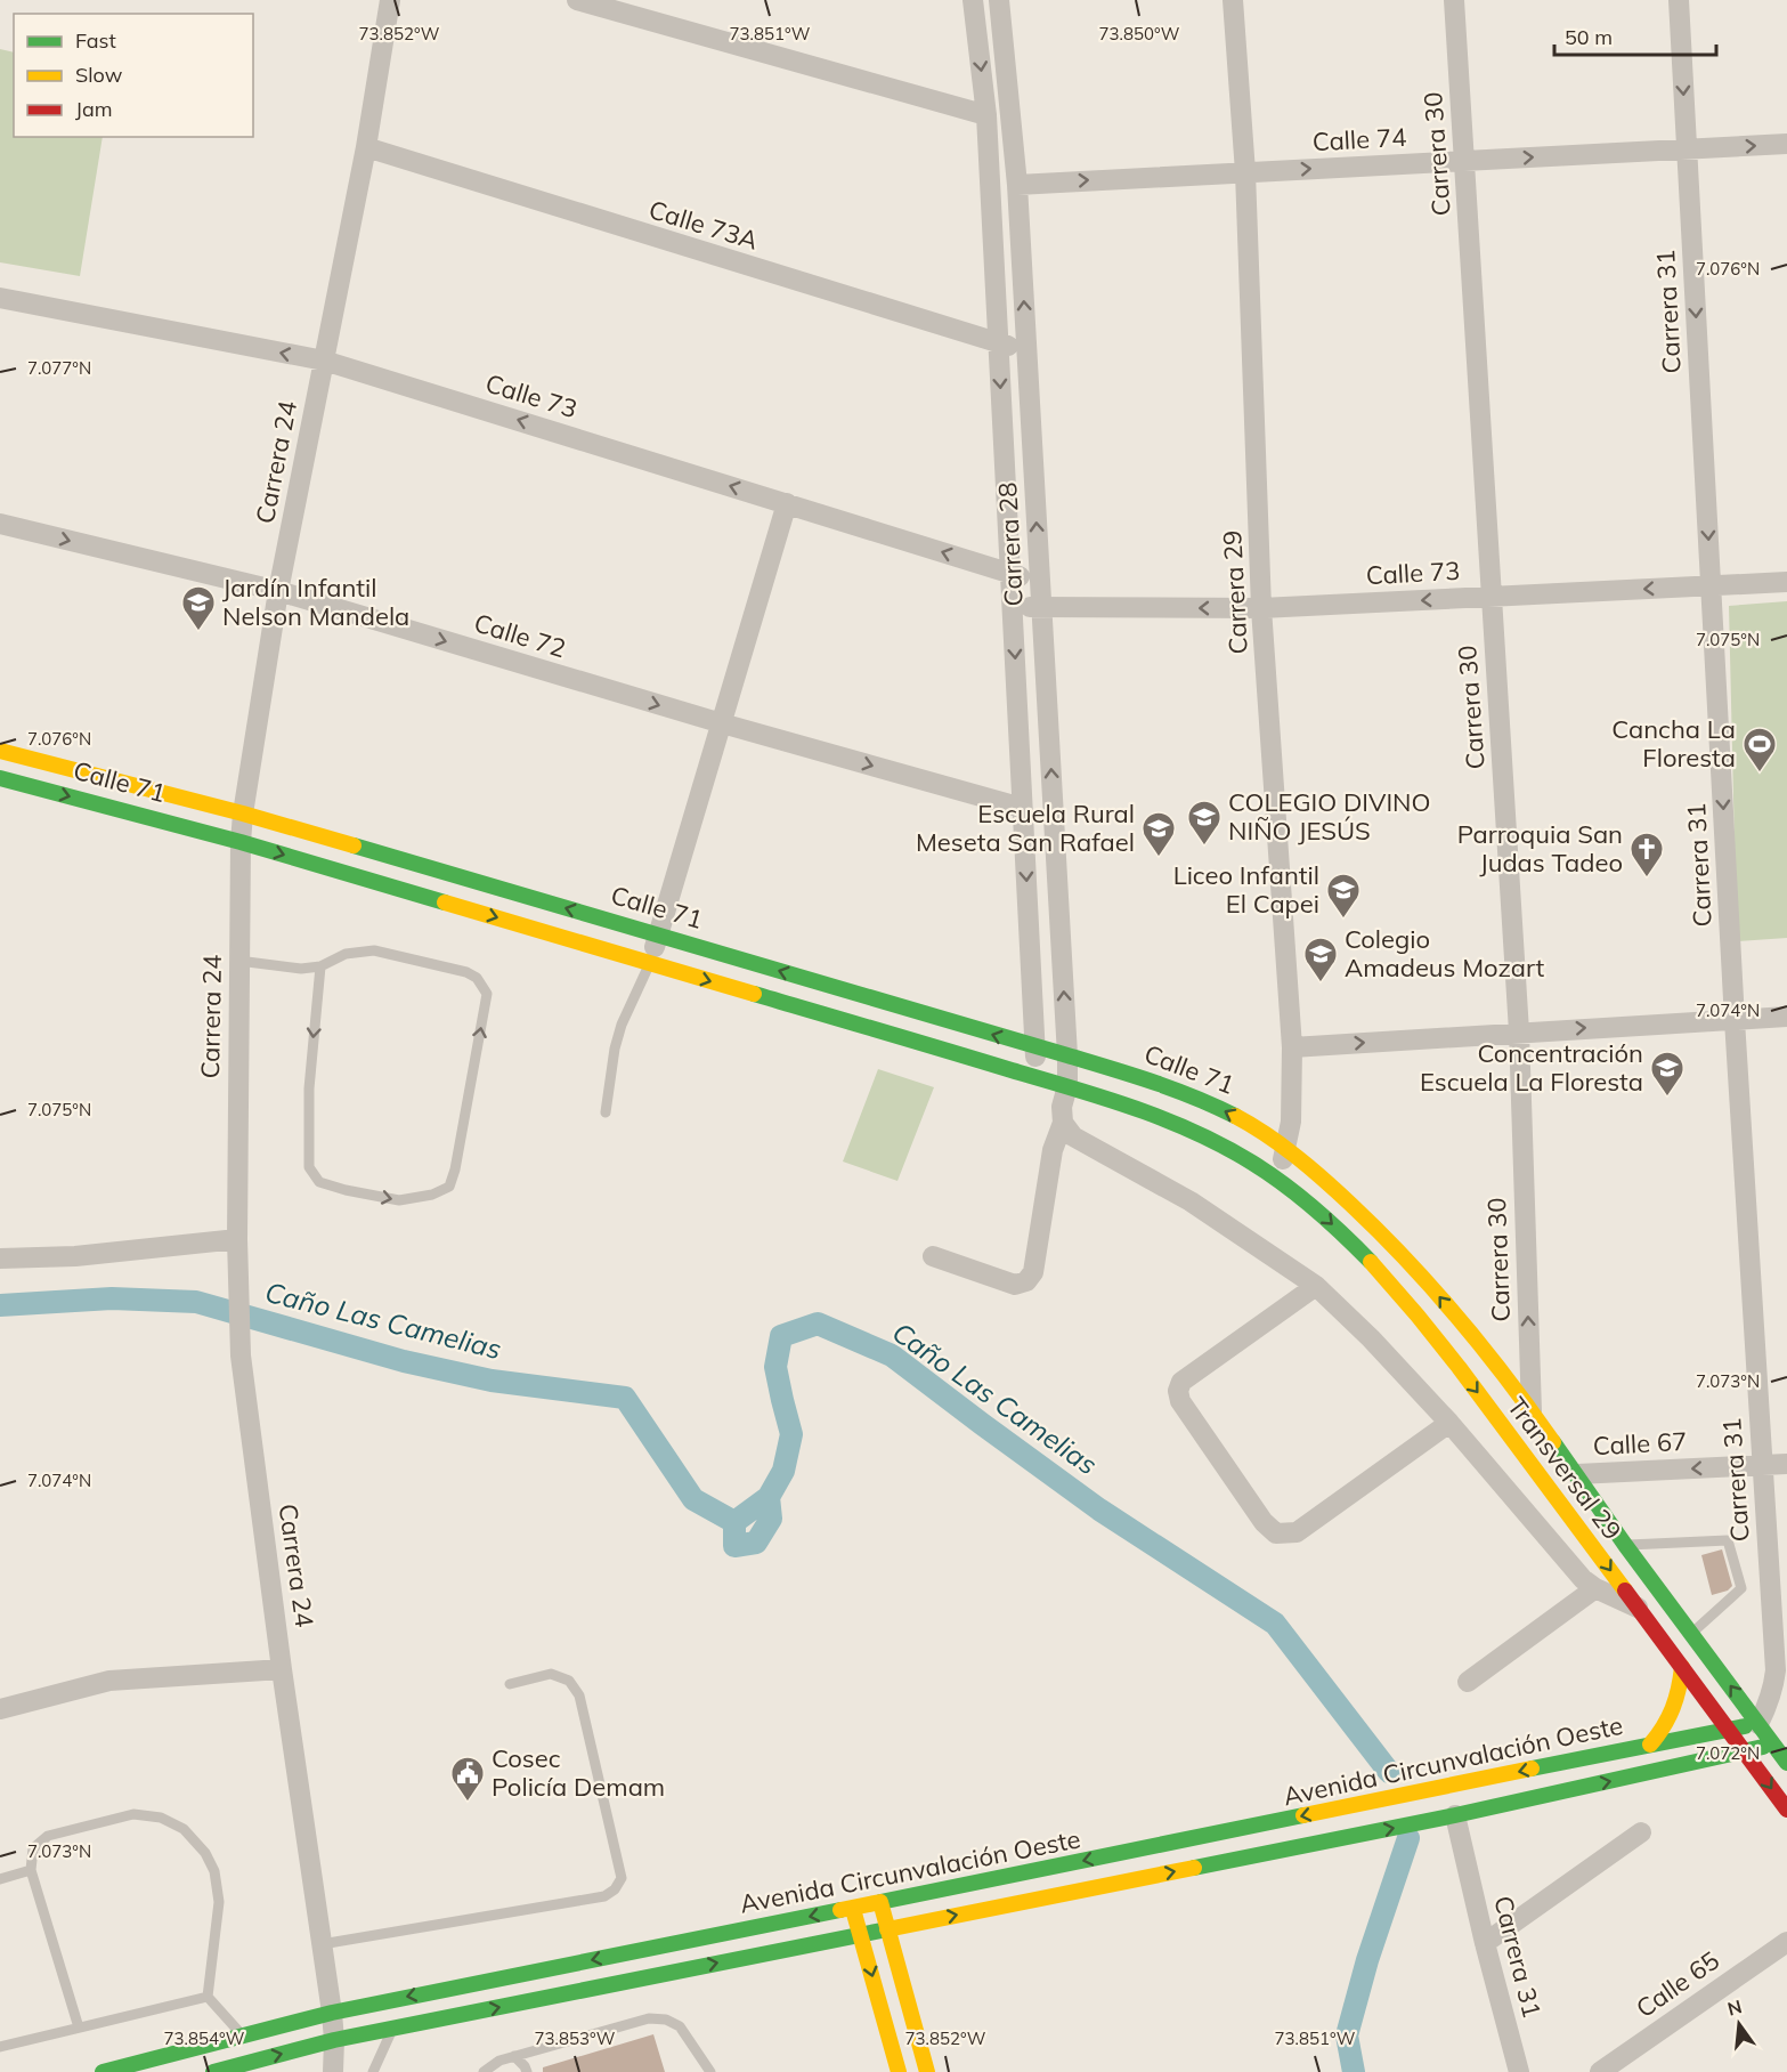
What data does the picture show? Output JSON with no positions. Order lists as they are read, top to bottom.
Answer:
{
  "streets": {
    "main road": ["Calle 71", "Transversal 29", "Avenida Circunvalación Oeste"],
    "street": [
      "Calle 74",
      "Carrera 30",
      "Calle 73A",
      "Carrera 31",
      "Calle 73",
      "Carrera 24",
      "Carrera 28",
      "Carrera 29",
      "Calle 72",
      "Calle 67",
      "Calle 65"
    ]
  },
  "crossings": [
    ["Calle 74", "Carrera 30"],
    ["Calle 74", "Carrera 31"],
    ["Calle 74", "Carrera 28"],
    ["Calle 74", "Carrera 29"],
    ["Carrera 30", "Calle 73"],
    ["Carrera 30", "Transversal 29"],
    ["Calle 73A", "Carrera 24"],
    ["Calle 73A", "Carrera 28"],
    ["Carrera 31", "Calle 73"],
    ["Carrera 31", "Calle 67"],
    ["Carrera 31", "Transversal 29"],
    ["Carrera 31", "Avenida Circunvalación Oeste"],
    ["Calle 73", "Carrera 24"],
    ["Calle 73", "Carrera 28"],
    ["Calle 73", "Carrera 29"],
    ["Carrera 24", "Calle 72"],
    ["Carrera 24", "Calle 71"],
    ["Carrera 24", "Avenida Circunvalación Oeste"],
    ["Carrera 28", "Calle 72"],
    ["Carrera 28", "Calle 71"],
    ["Carrera 29", "Calle 71"],
    ["Carrera 29", "Transversal 29"],
    ["Calle 71", "Transversal 29"],
    ["Calle 67", "Transversal 29"],
    ["Transversal 29", "Avenida Circunvalación Oeste"]
  ],
  "one_way": [
    "Calle 74",
    "Carrera 31",
    "Calle 73",
    "Calle 72",
    "Calle 67"
  ],
  "water": ["Caño Las Camelias"],
  "places": {
    "school or university": [
      "Jardín Infantil Nelson Mandela",
      "COLEGIO DIVINO NIÑO JESÚS",
      "Escuela Rural Meseta San Rafael",
      "Liceo Infantil El Capei",
      "Colegio Amadeus Mozart",
      "Concentración Escuela La Floresta"
    ],
    "sports": ["Cancha La Floresta"],
    "church": ["Parroquia San Judas Tadeo"],
    "public building": ["Cosec Policía Demam"]
  },
  "legend": ["Fast", "Slow", "Jam"],
  "scale_bar": "50 m",
  "north": "top",
  "coordinates": [
    "73.852°W",
    "73.851°W",
    "73.850°W",
    "7.076°N",
    "7.077°N",
    "7.075°N",
    "7.074°N",
    "7.073°N",
    "7.072°N",
    "73.854°W",
    "73.853°W"
  ]
}
